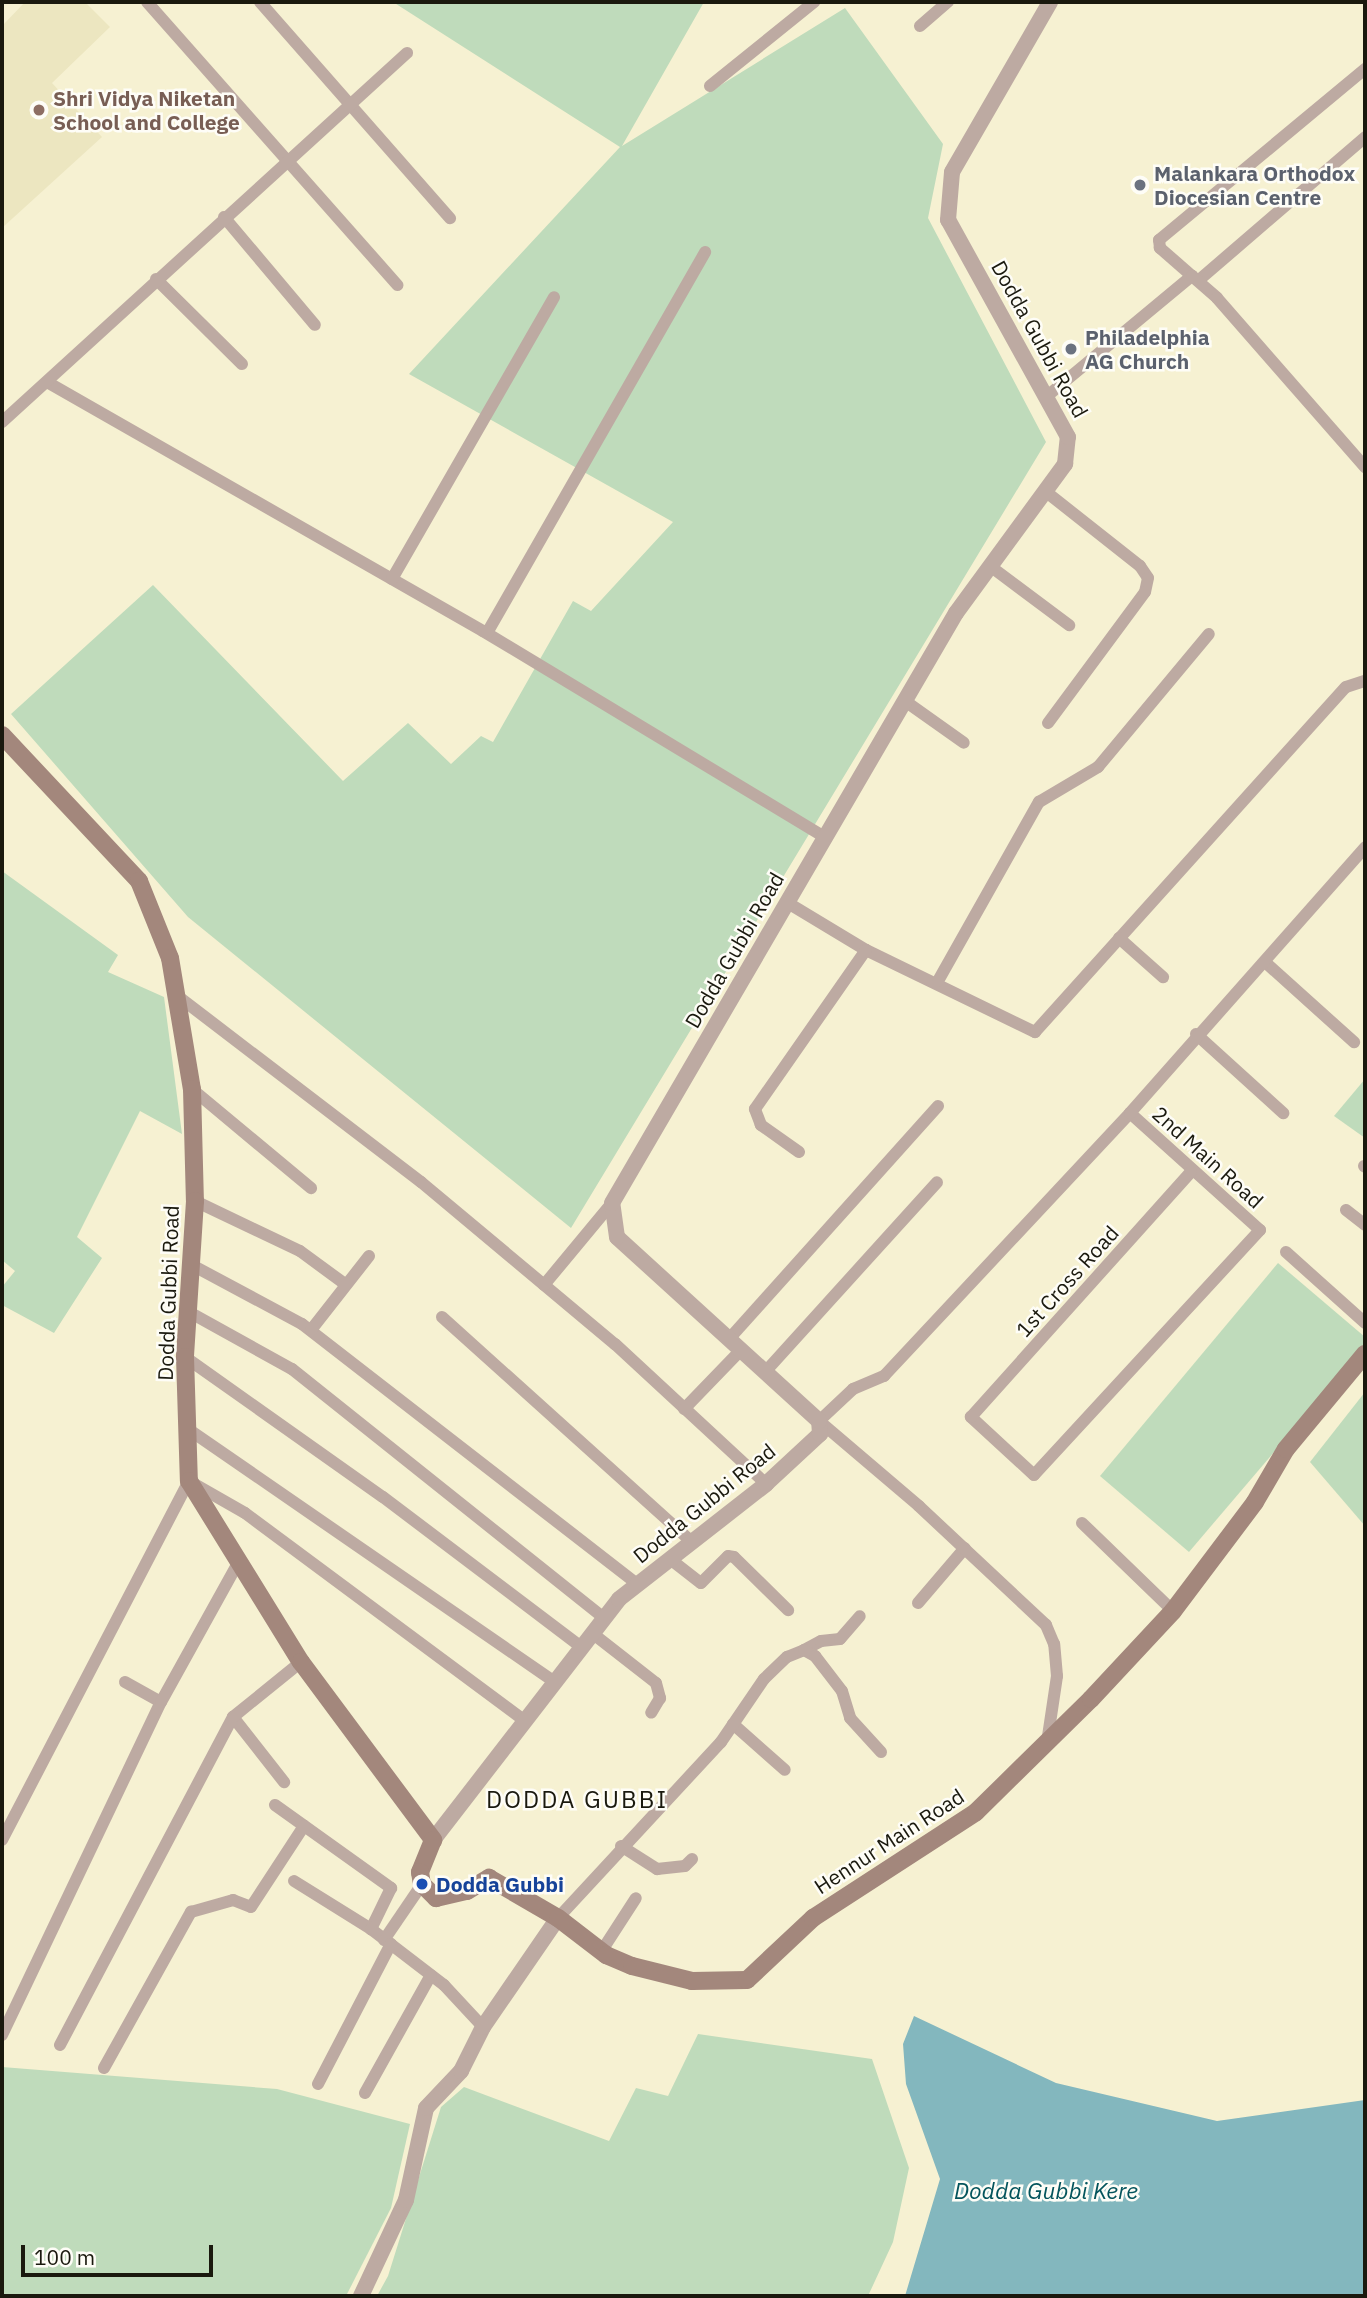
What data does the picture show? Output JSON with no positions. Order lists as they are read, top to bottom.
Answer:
{
  "streets": {
    "main road": ["Dodda Gubbi Road", "Hennur Main Road"],
    "street": ["2nd Main Road", "1st Cross Road"]
  },
  "crossings": [
    ["2nd Main Road", "1st Cross Road"]
  ],
  "districts": ["DODDA GUBBI"],
  "water": ["Dodda Gubbi Kere"],
  "places": [
    "Shri Vidya Niketan School and College",
    "Malankara Orthodox Diocesian Centre",
    "Philadelphia AG Church",
    "Dodda Gubbi"
  ],
  "scale_bar": "100 m"
}
